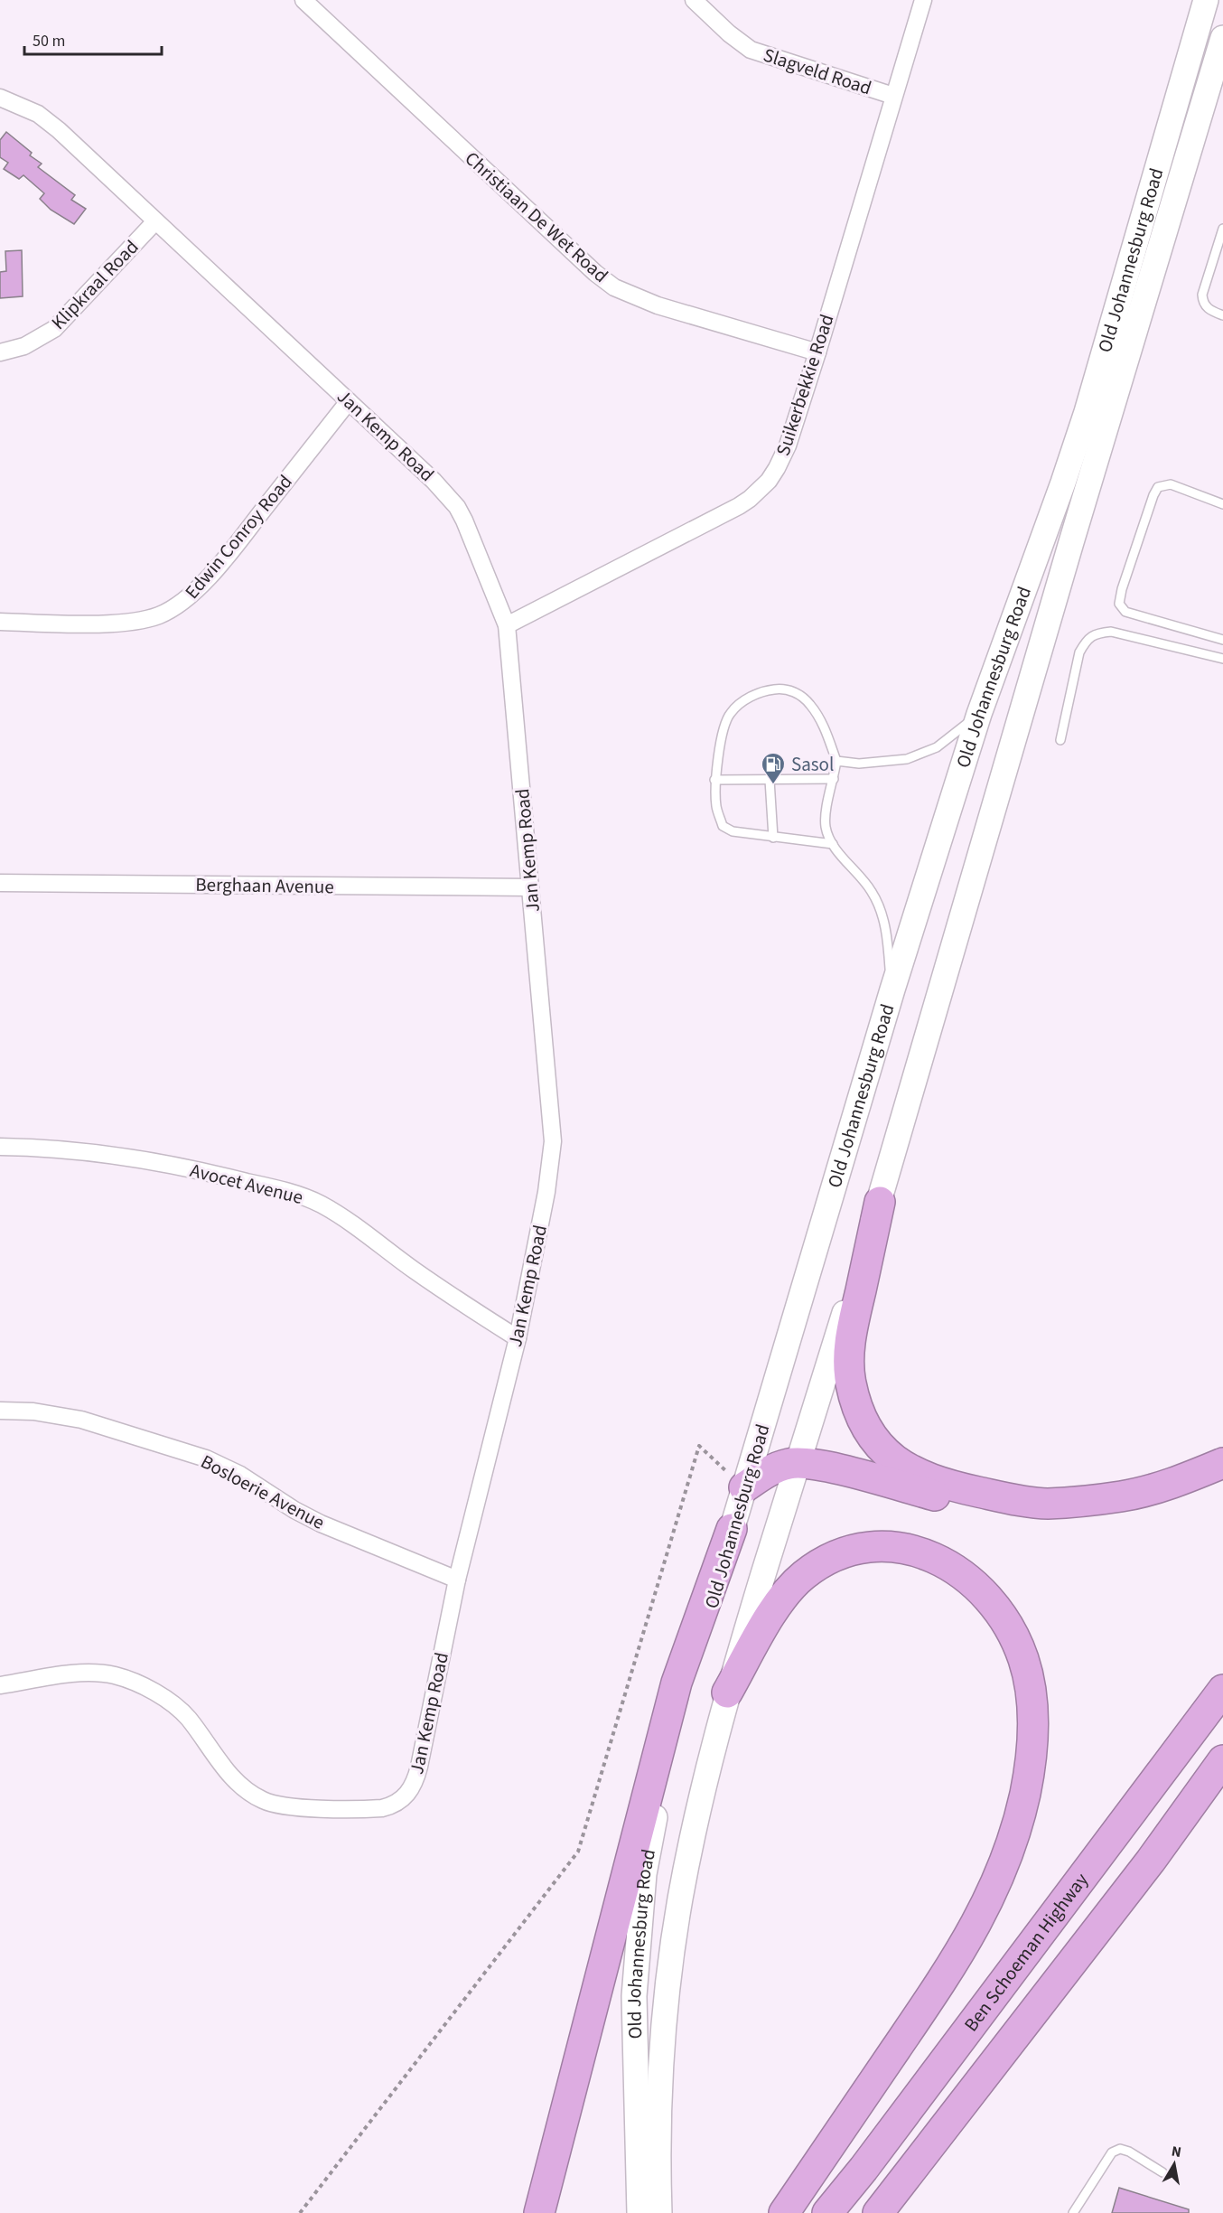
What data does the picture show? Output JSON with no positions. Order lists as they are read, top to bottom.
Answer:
{
  "streets": {
    "highway": ["Ben Schoeman Highway"],
    "main road": ["Old Johannesburg Road"],
    "street": [
      "Slagveld Road",
      "Christiaan De Wet Road",
      "Klipkraal Road",
      "Suikerbekkie Road",
      "Jan Kemp Road",
      "Edwin Conroy Road",
      "Berghaan Avenue",
      "Avocet Avenue",
      "Bosloerie Avenue"
    ]
  },
  "crossings": [
    ["Slagveld Road", "Suikerbekkie Road"],
    ["Christiaan De Wet Road", "Suikerbekkie Road"],
    ["Klipkraal Road", "Jan Kemp Road"],
    ["Suikerbekkie Road", "Jan Kemp Road"],
    ["Jan Kemp Road", "Edwin Conroy Road"],
    ["Jan Kemp Road", "Berghaan Avenue"],
    ["Jan Kemp Road", "Avocet Avenue"],
    ["Jan Kemp Road", "Bosloerie Avenue"]
  ],
  "places": {
    "fuel station": ["Sasol"]
  },
  "scale_bar": "50 m",
  "north": "top"
}
